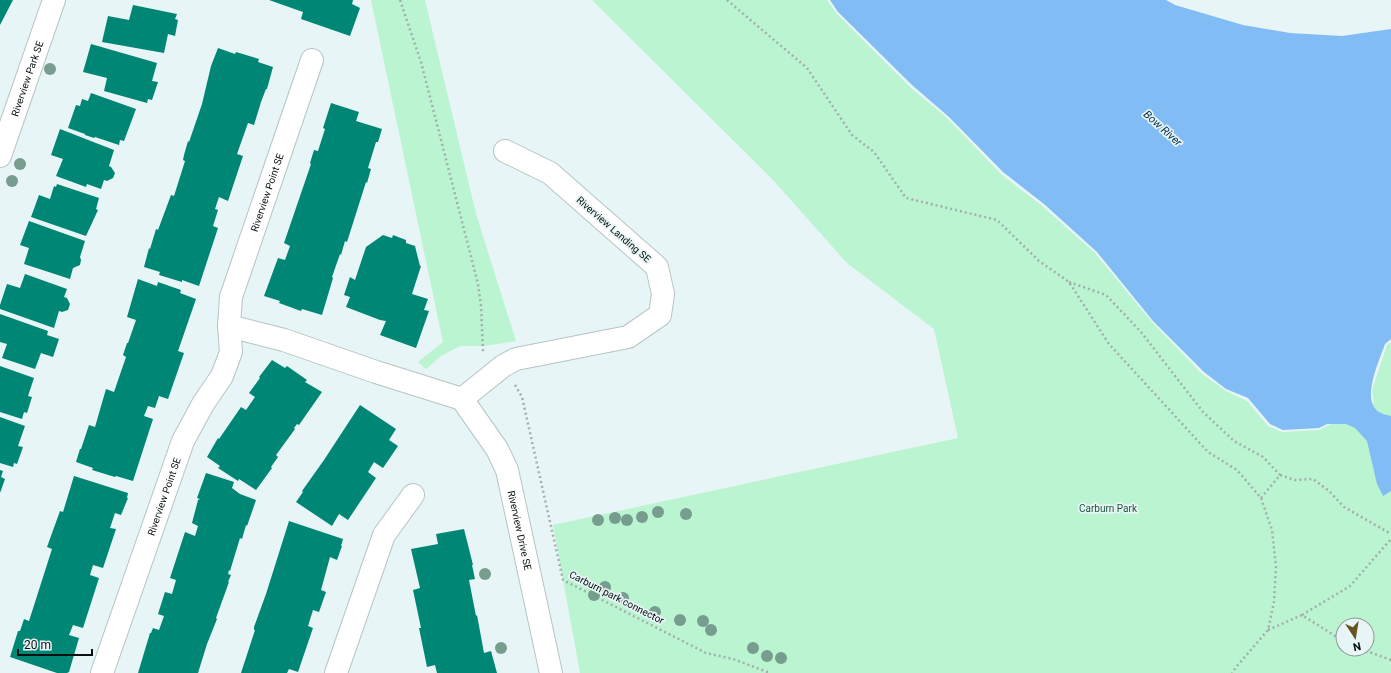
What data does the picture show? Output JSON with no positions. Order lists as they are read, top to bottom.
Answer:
{
  "streets": {
    "street": [
      "Riverview Park SE",
      "Riverview Point SE",
      "Riverview Landing SE",
      "Riverview Drive SE"
    ],
    "path": ["Carburn park connector"]
  },
  "crossings": [
    ["Riverview Landing SE", "Riverview Drive SE"]
  ],
  "water": ["Bow River"],
  "parks": ["Carburn Park"],
  "scale_bar": "20 m",
  "north": "bottom"
}
